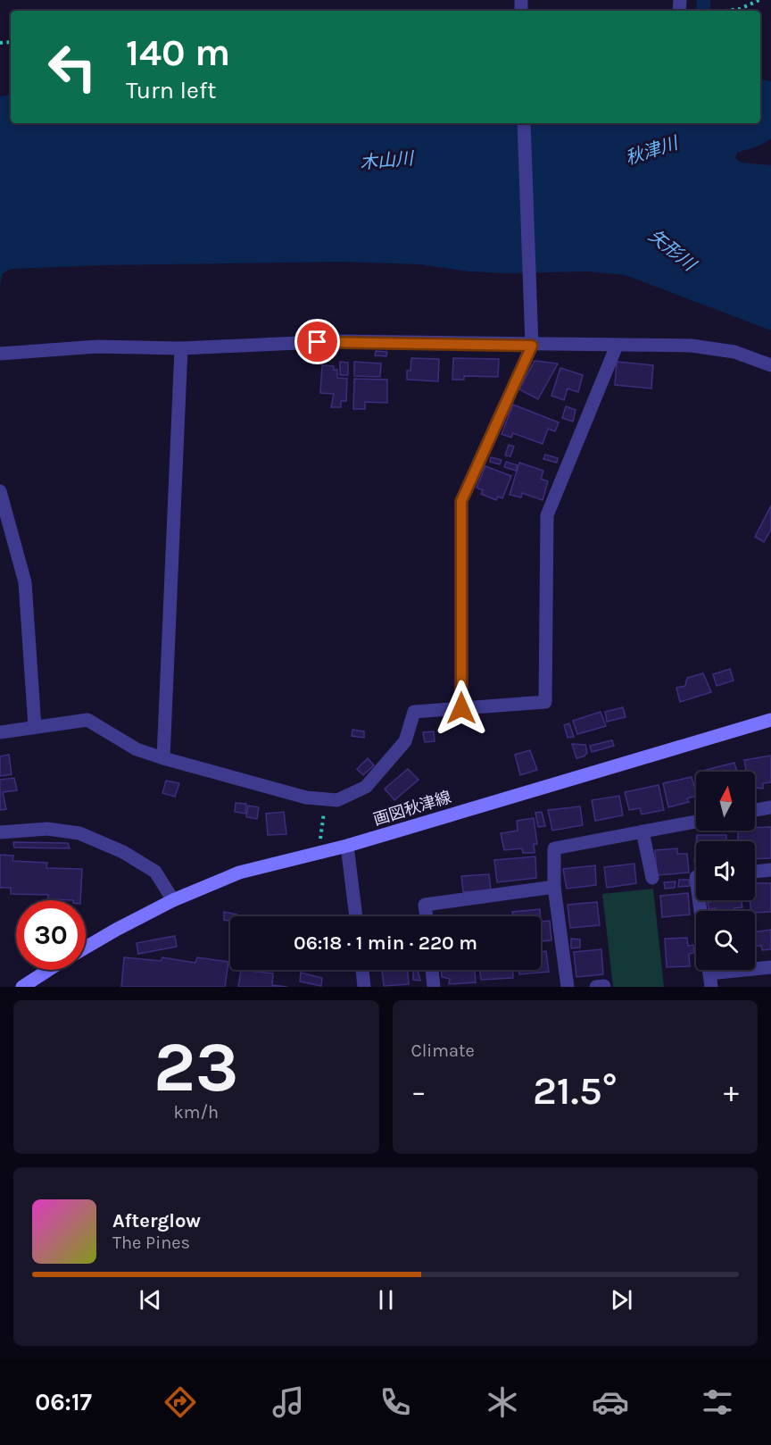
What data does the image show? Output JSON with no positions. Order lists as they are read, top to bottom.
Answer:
{
  "streets": {
    "main road": ["画図秋津線"]
  },
  "water": ["秋津川", "木山川", "矢形川"],
  "north": "top",
  "page": {
    "turn": ["140 m", "Turn left"],
    "limit": "30",
    "trip": "06:18 · 1 min · 220 m",
    "tile": [
      ["23", "km/h"],
      "Climate"
    ],
    "heat": ["−", "21.5°", "+"],
    "song": ["Afterglow", "The Pines"],
    "tabs": "06:17"
  }
}
